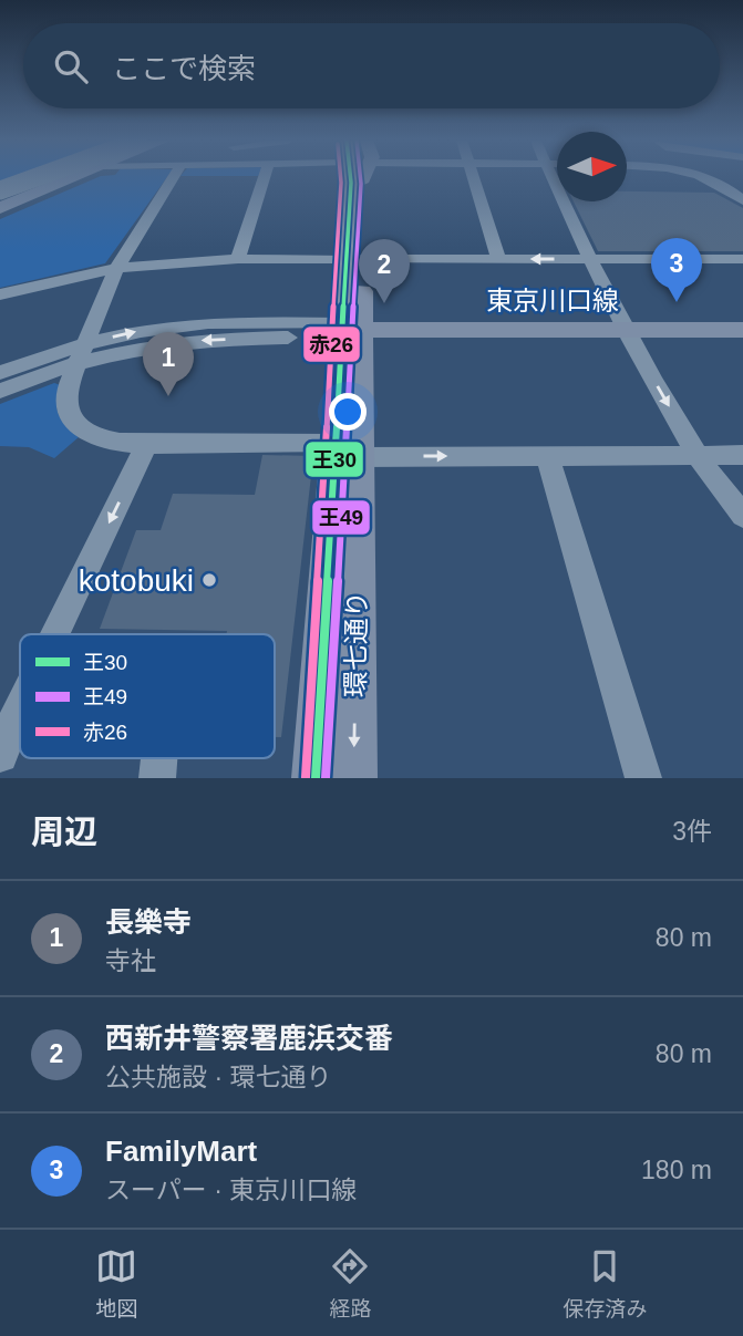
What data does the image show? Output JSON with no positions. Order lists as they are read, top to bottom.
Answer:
{
  "streets": {
    "main road": ["東京川口線", "環七通り"]
  },
  "crossings": [
    ["東京川口線", "環七通り"]
  ],
  "places": ["kotobuki"],
  "lines": ["transit line 王30", "transit line 王49", "transit line 赤26"],
  "legend": ["王30", "王49", "赤26"],
  "north": "right",
  "page": {
    "search": "ここで検索",
    "pins": ["3", "2", "1"],
    "heading": ["周辺", "3件"],
    "list": [
      {
        "mark": "1",
        "name": "長樂寺",
        "note": "寺社",
        "value": "80 m"
      },
      {
        "mark": "2",
        "name": "西新井警察署鹿浜交番",
        "note": "公共施設 · 環七通り",
        "value": "80 m"
      },
      {
        "mark": "3",
        "name": "FamilyMart",
        "note": "スーパー · 東京川口線",
        "value": "180 m"
      }
    ],
    "nav": ["地図", "経路", "保存済み"]
  }
}
